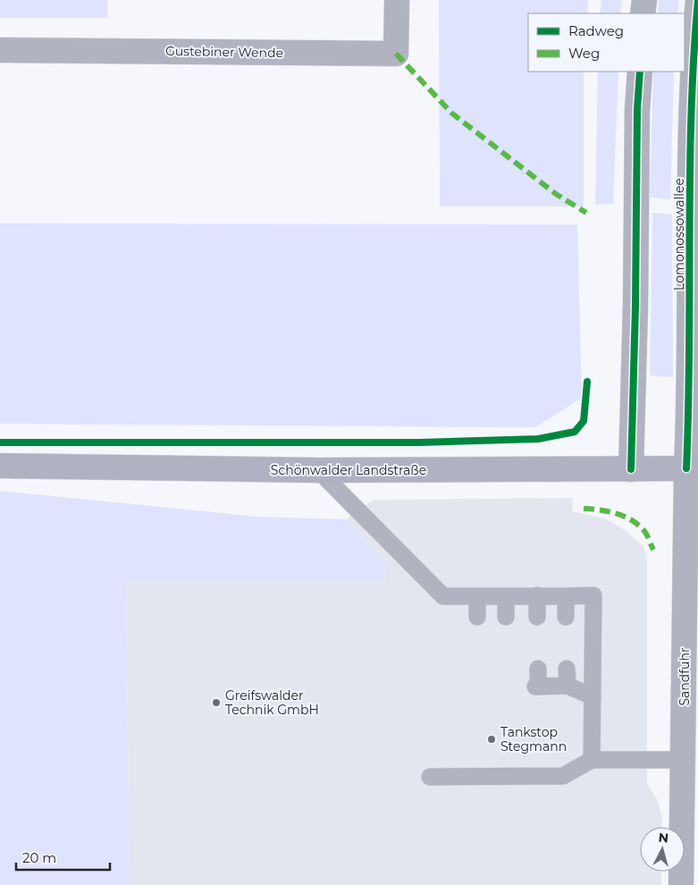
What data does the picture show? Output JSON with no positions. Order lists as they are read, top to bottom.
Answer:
{
  "streets": {
    "main road": ["Schönwalder Landstraße"],
    "street": ["Gustebiner Wende", "Lomonossowallee", "Sandfuhr"]
  },
  "crossings": [
    ["Lomonossowallee", "Schönwalder Landstraße"],
    ["Lomonossowallee", "Sandfuhr"],
    ["Schönwalder Landstraße", "Sandfuhr"]
  ],
  "places": ["Greifswalder Technik GmbH", "Tankstop Stegmann"],
  "legend": ["Radweg", "Weg"],
  "scale_bar": "20 m",
  "north": "top"
}
